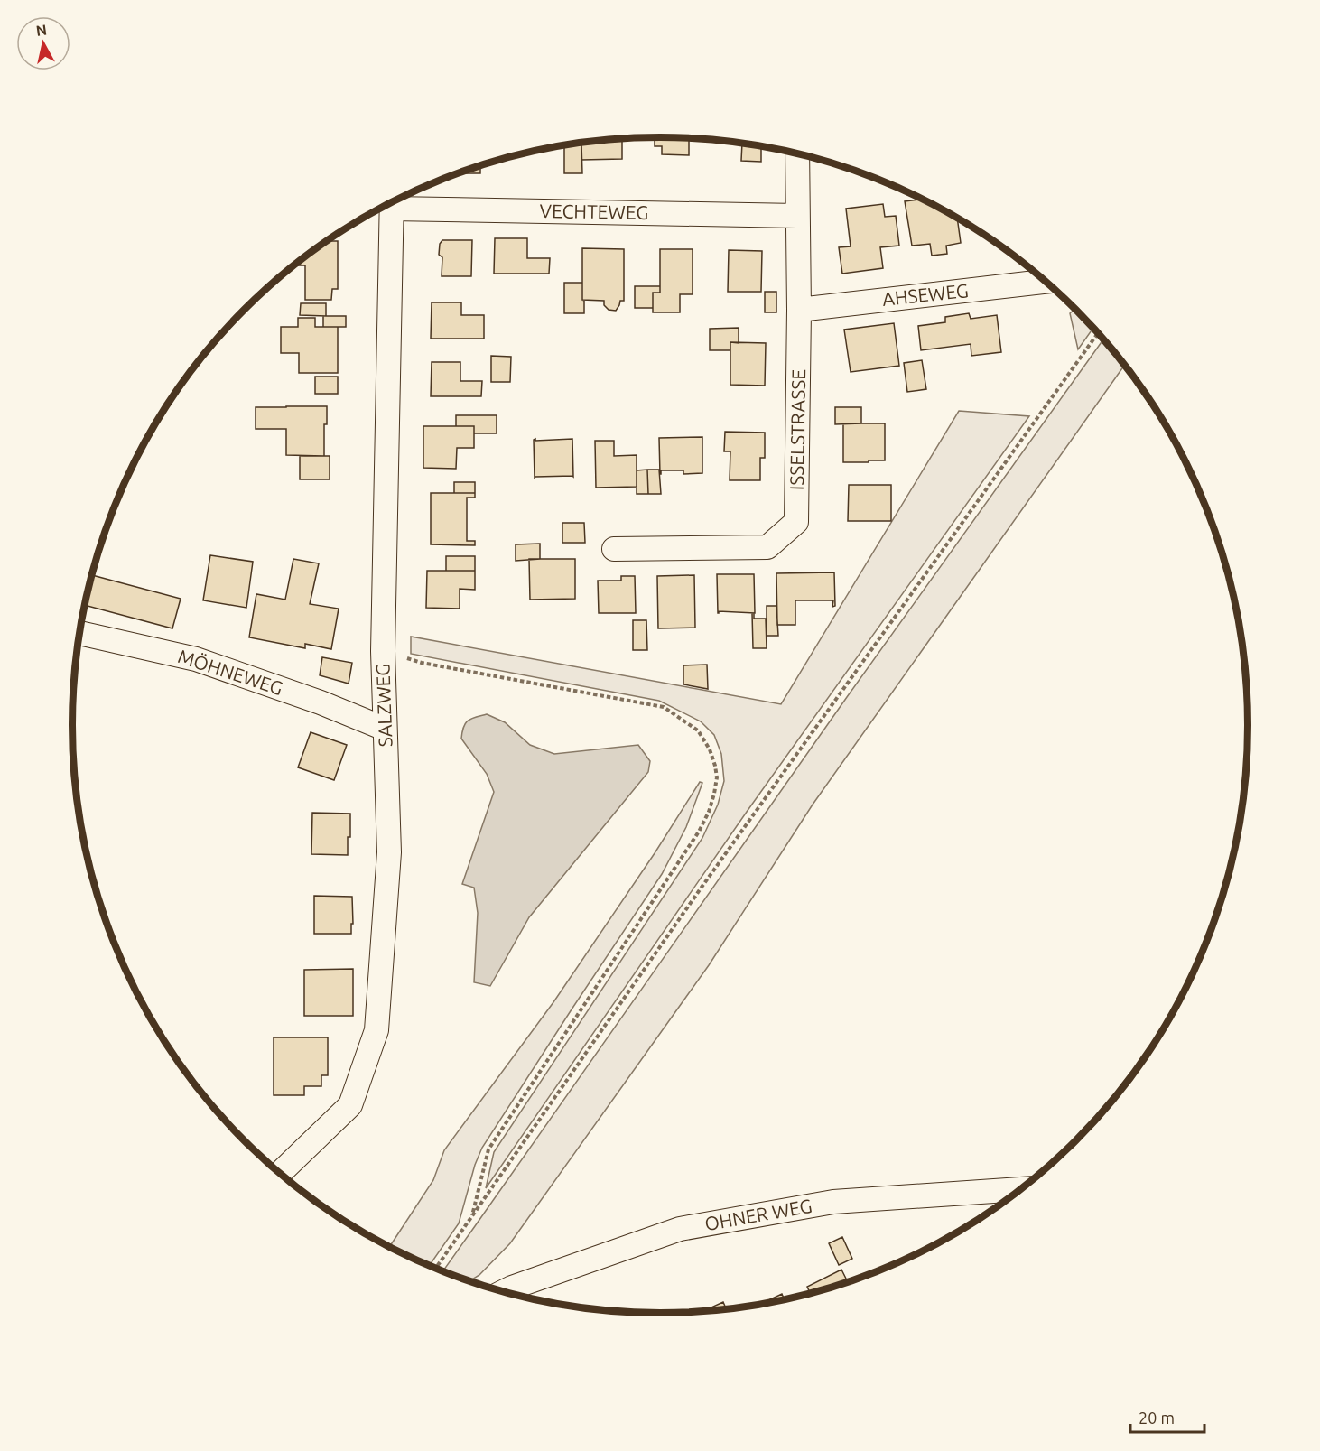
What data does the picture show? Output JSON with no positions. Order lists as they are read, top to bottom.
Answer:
{
  "streets": {
    "street": [
      "VECHTEWEG",
      "AHSEWEG",
      "ISSELSTRASSE",
      "MÖHNEWEG",
      "SALZWEG",
      "OHNER WEG"
    ]
  },
  "crossings": [
    ["VECHTEWEG", "ISSELSTRASSE"],
    ["AHSEWEG", "ISSELSTRASSE"],
    ["MÖHNEWEG", "SALZWEG"]
  ],
  "scale_bar": "20 m",
  "north": "top"
}
